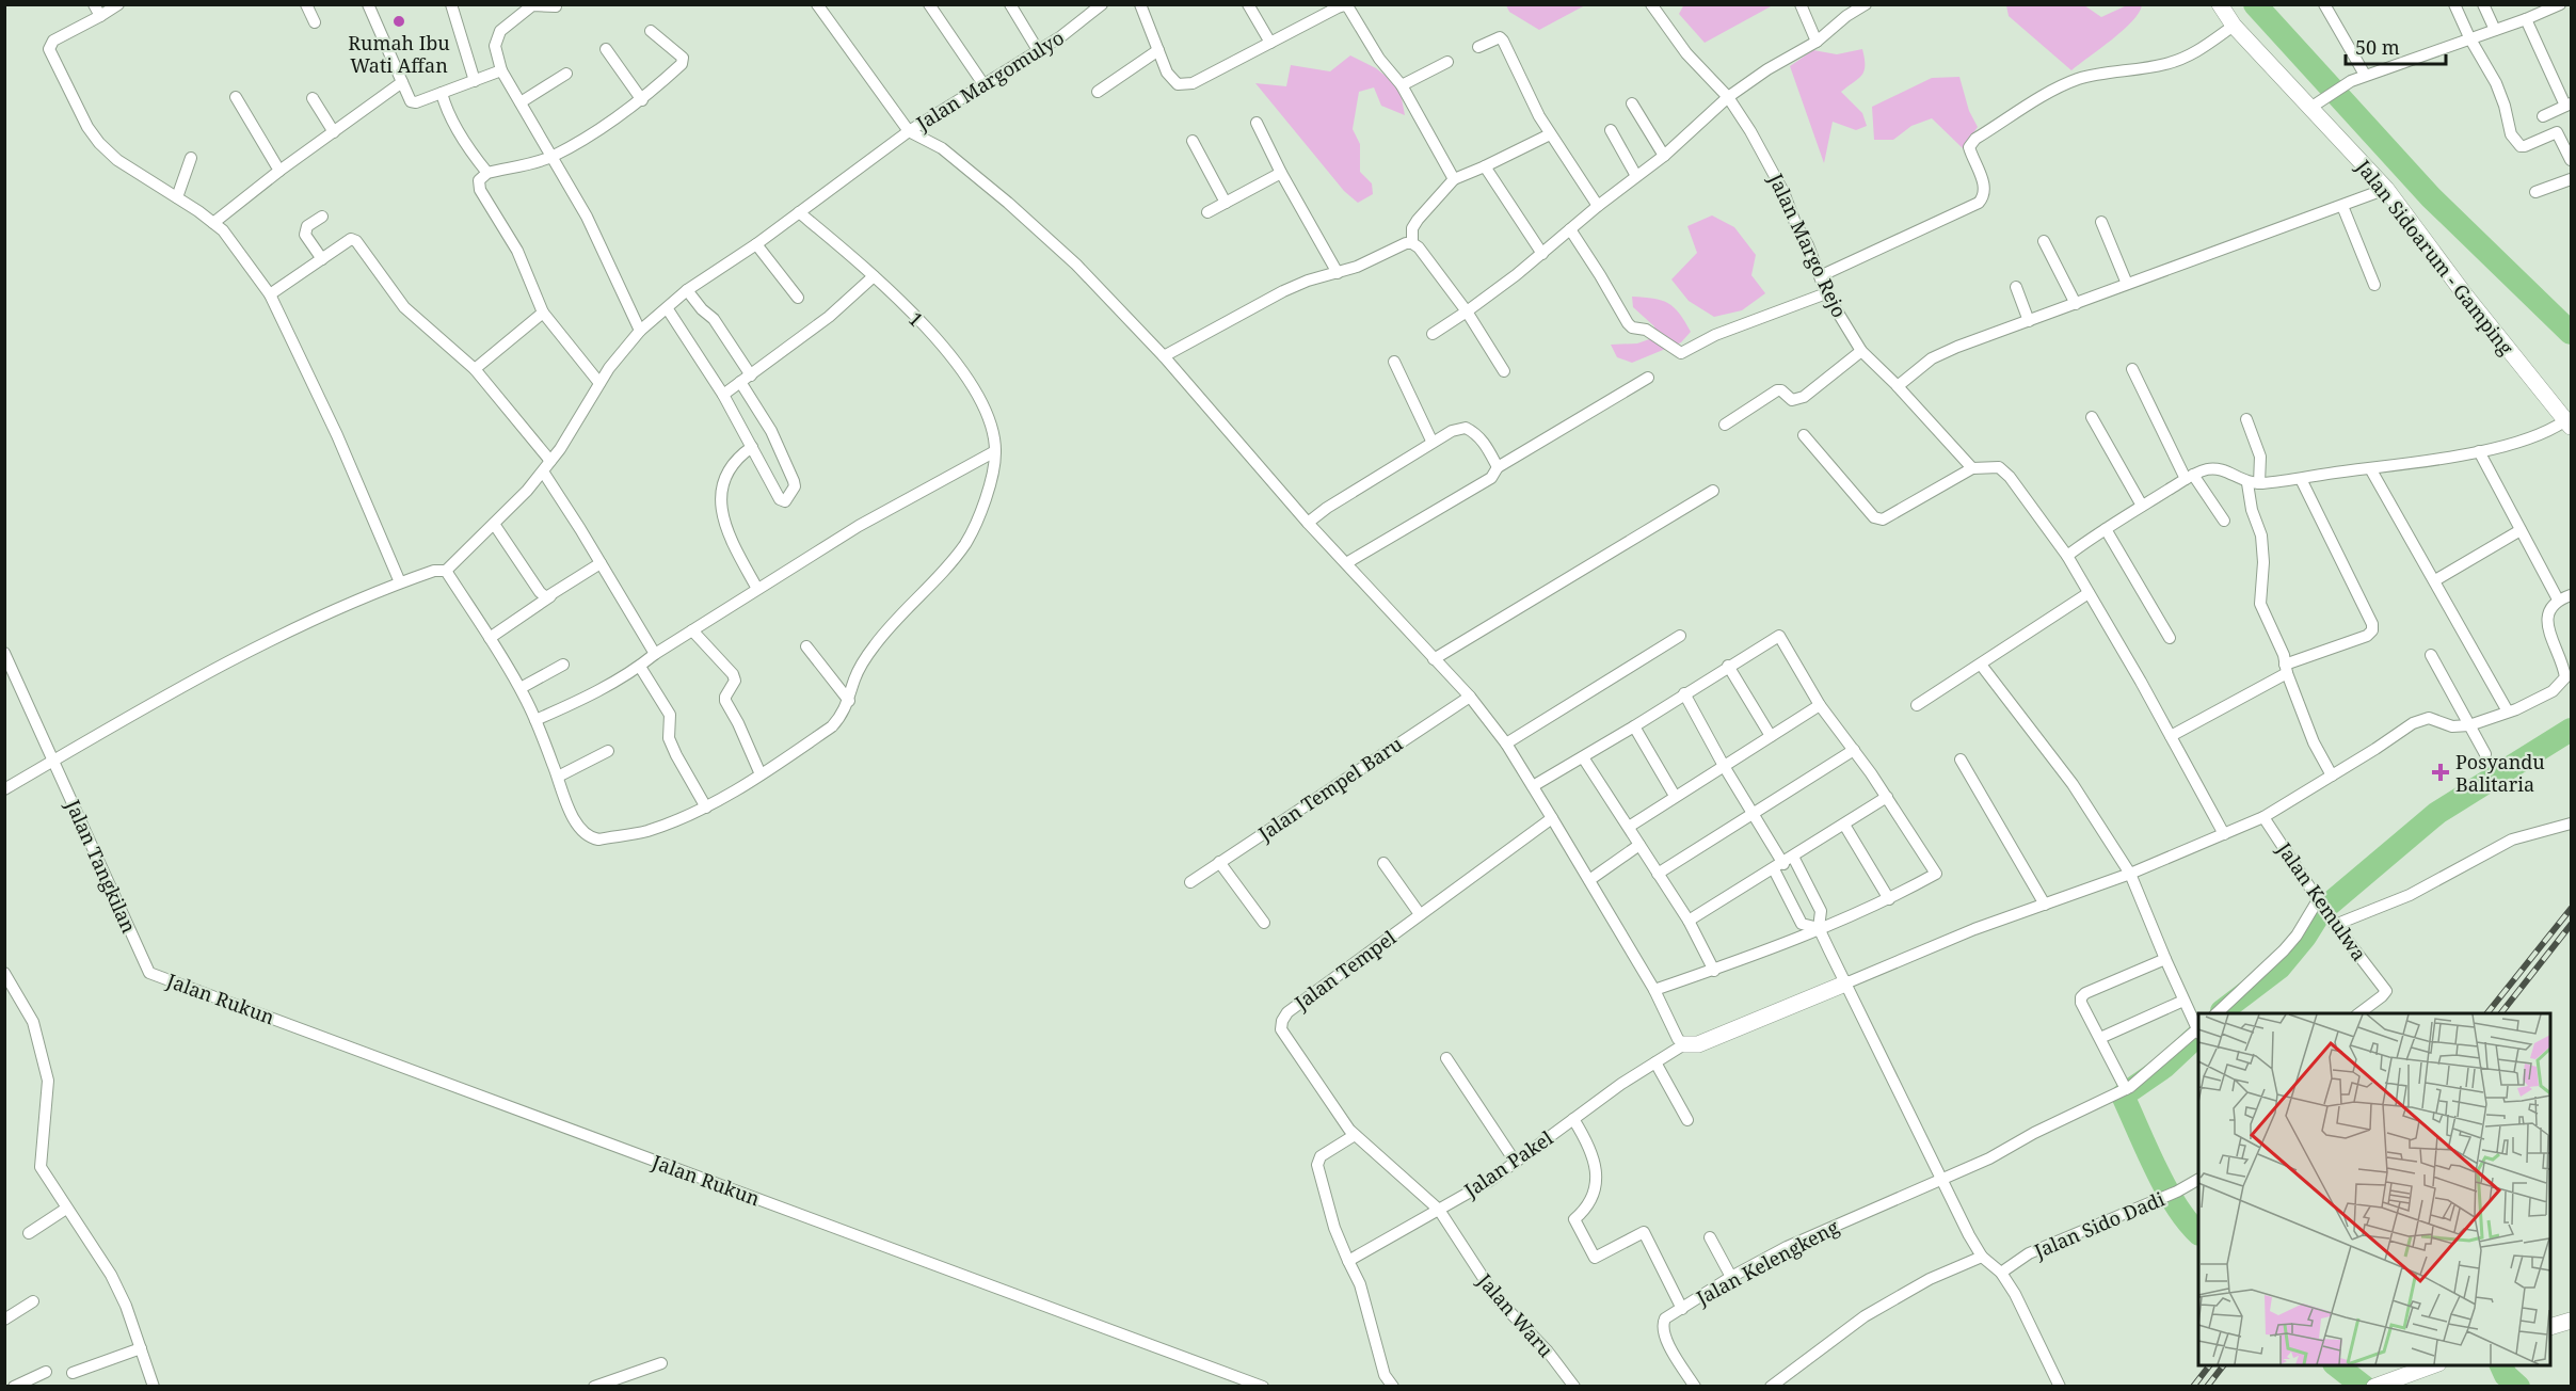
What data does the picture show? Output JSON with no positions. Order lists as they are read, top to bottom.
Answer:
{
  "streets": {
    "main road": ["Jalan Sidoarum - Gamping"],
    "street": [
      "Jalan Margomulyo",
      "Jalan Margo Rejo",
      "1",
      "Jalan Tempel Baru",
      "Jalan Tangkilan",
      "Jalan Kemulwa",
      "Jalan Tempel",
      "Jalan Rukun",
      "Jalan Pakel",
      "Jalan Sido Dadi",
      "Jalan Kelengkeng",
      "Jalan Waru"
    ]
  },
  "crossings": [
    ["Jalan Margomulyo", "1"],
    ["Jalan Tangkilan", "Jalan Rukun"],
    ["Jalan Tempel", "Jalan Pakel"],
    ["Jalan Tempel", "Jalan Waru"],
    ["Jalan Pakel", "Jalan Waru"]
  ],
  "places": {
    "other": ["Rumah Ibu Wati Affan"],
    "health": ["Posyandu Balitaria"]
  },
  "scale_bar": "50 m"
}
